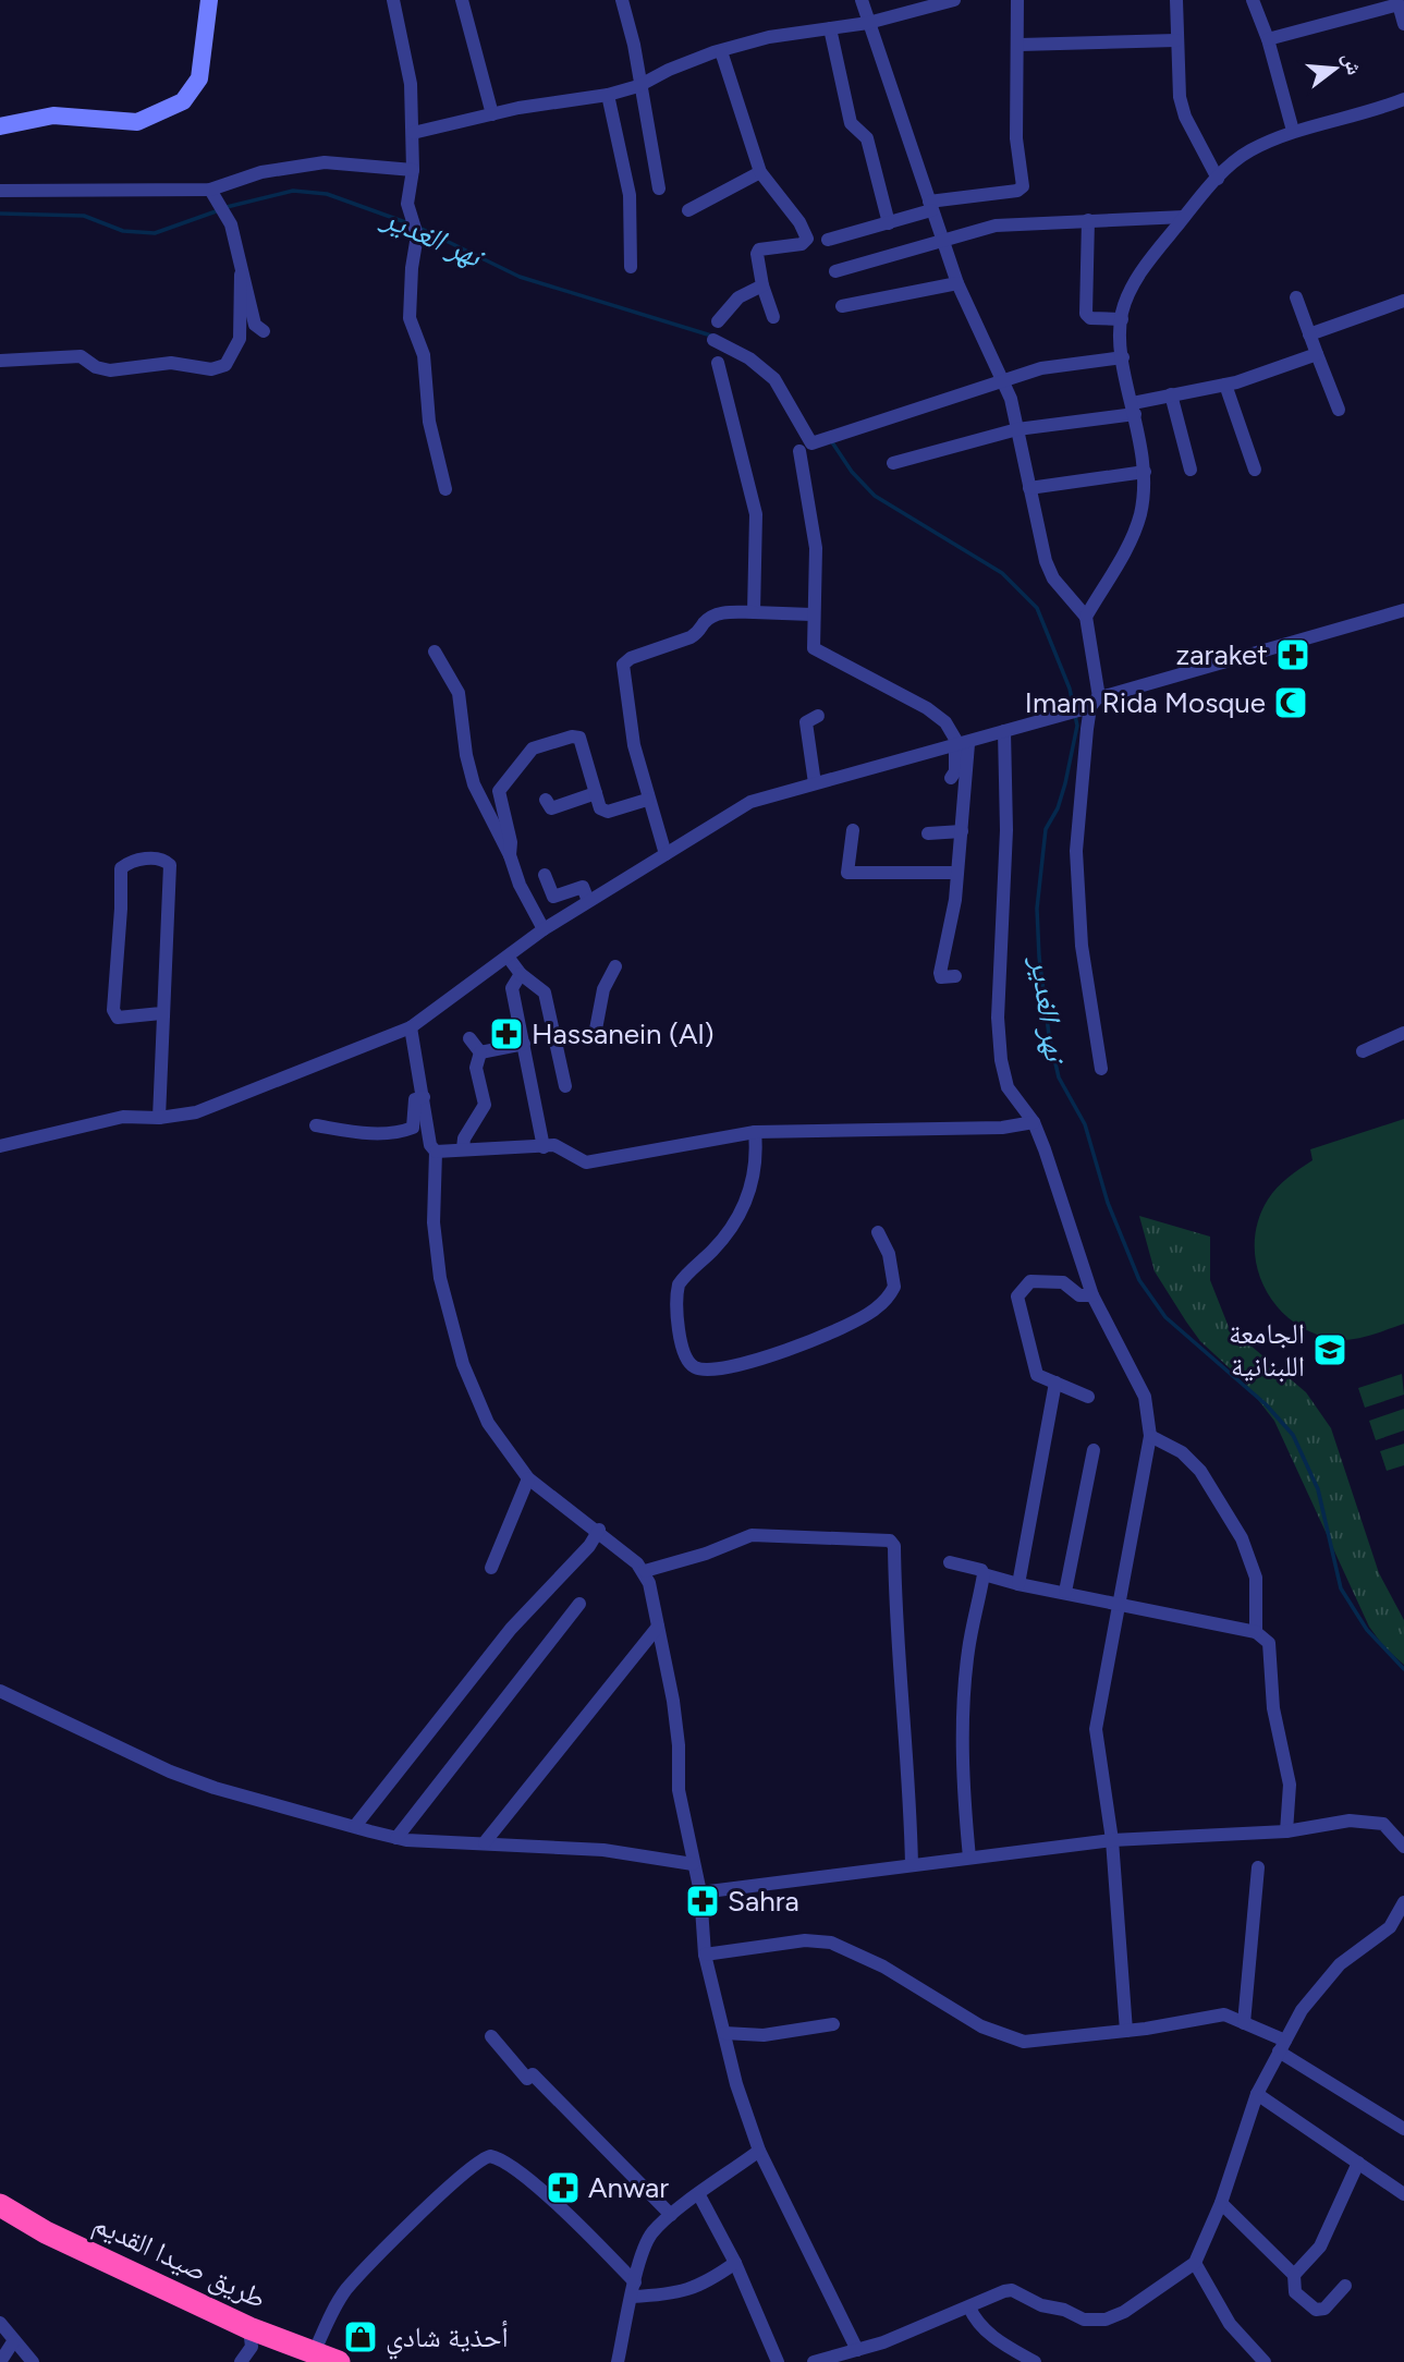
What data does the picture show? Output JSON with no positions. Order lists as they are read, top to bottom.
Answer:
{
  "streets": {
    "highway": ["طريق صيدا القديم"]
  },
  "water": ["نهر الغدير"],
  "places": {
    "pharmacy": [
      "zaraket",
      "Hassanein (Al)",
      "Sahra",
      "Anwar"
    ],
    "mosque": ["Imam Rida Mosque"],
    "school or university": ["الجامعة اللبنانية"],
    "shop": ["أحذية شادي"]
  },
  "north": "right"
}
